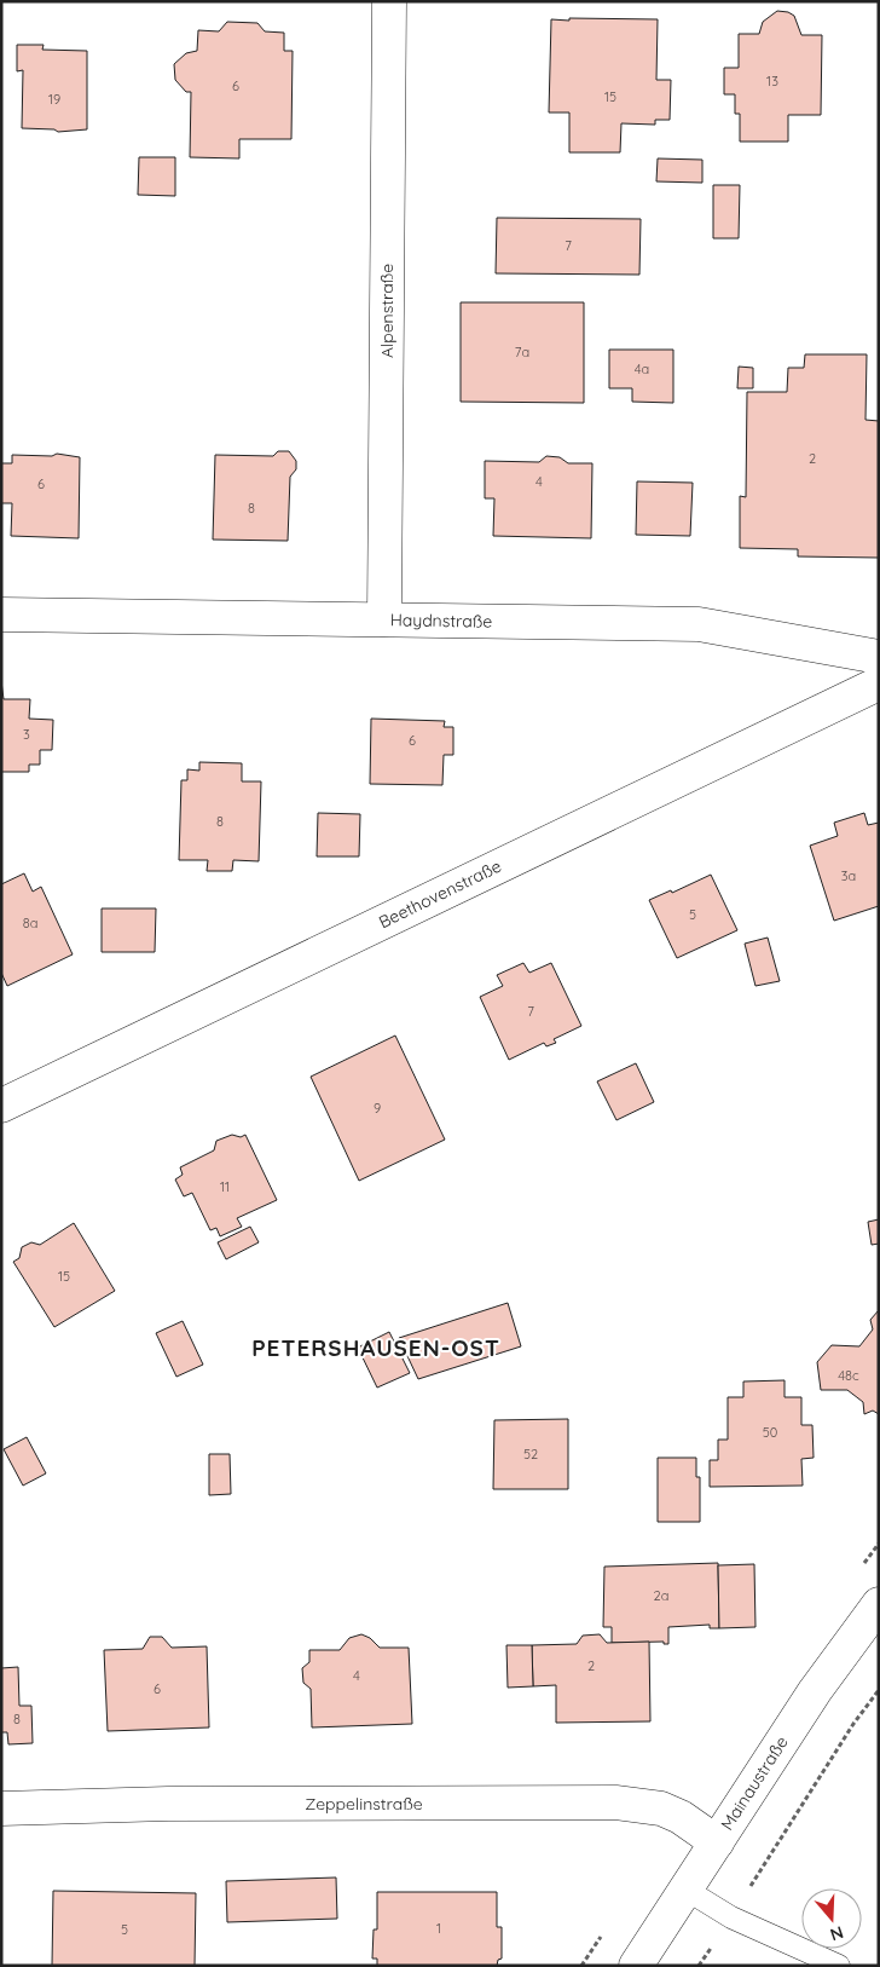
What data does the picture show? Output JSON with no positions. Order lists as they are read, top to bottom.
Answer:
{
  "streets": {
    "street": [
      "Alpenstraße",
      "Haydnstraße",
      "Beethovenstraße",
      "Mainaustraße",
      "Zeppelinstraße"
    ]
  },
  "crossings": [
    ["Alpenstraße", "Haydnstraße"],
    ["Mainaustraße", "Zeppelinstraße"]
  ],
  "districts": ["PETERSHAUSEN-OST"],
  "house_numbers": [
    "13",
    "6",
    "15",
    "19",
    "7",
    "7a",
    "4a",
    "2",
    "4",
    "6",
    "8",
    "3",
    "6",
    "8",
    "3a",
    "5",
    "8a",
    "7",
    "9",
    "11",
    "15",
    "48c",
    "50",
    "52",
    "2a",
    "2",
    "4",
    "6",
    "8",
    "1",
    "5"
  ],
  "north": "bottom"
}
